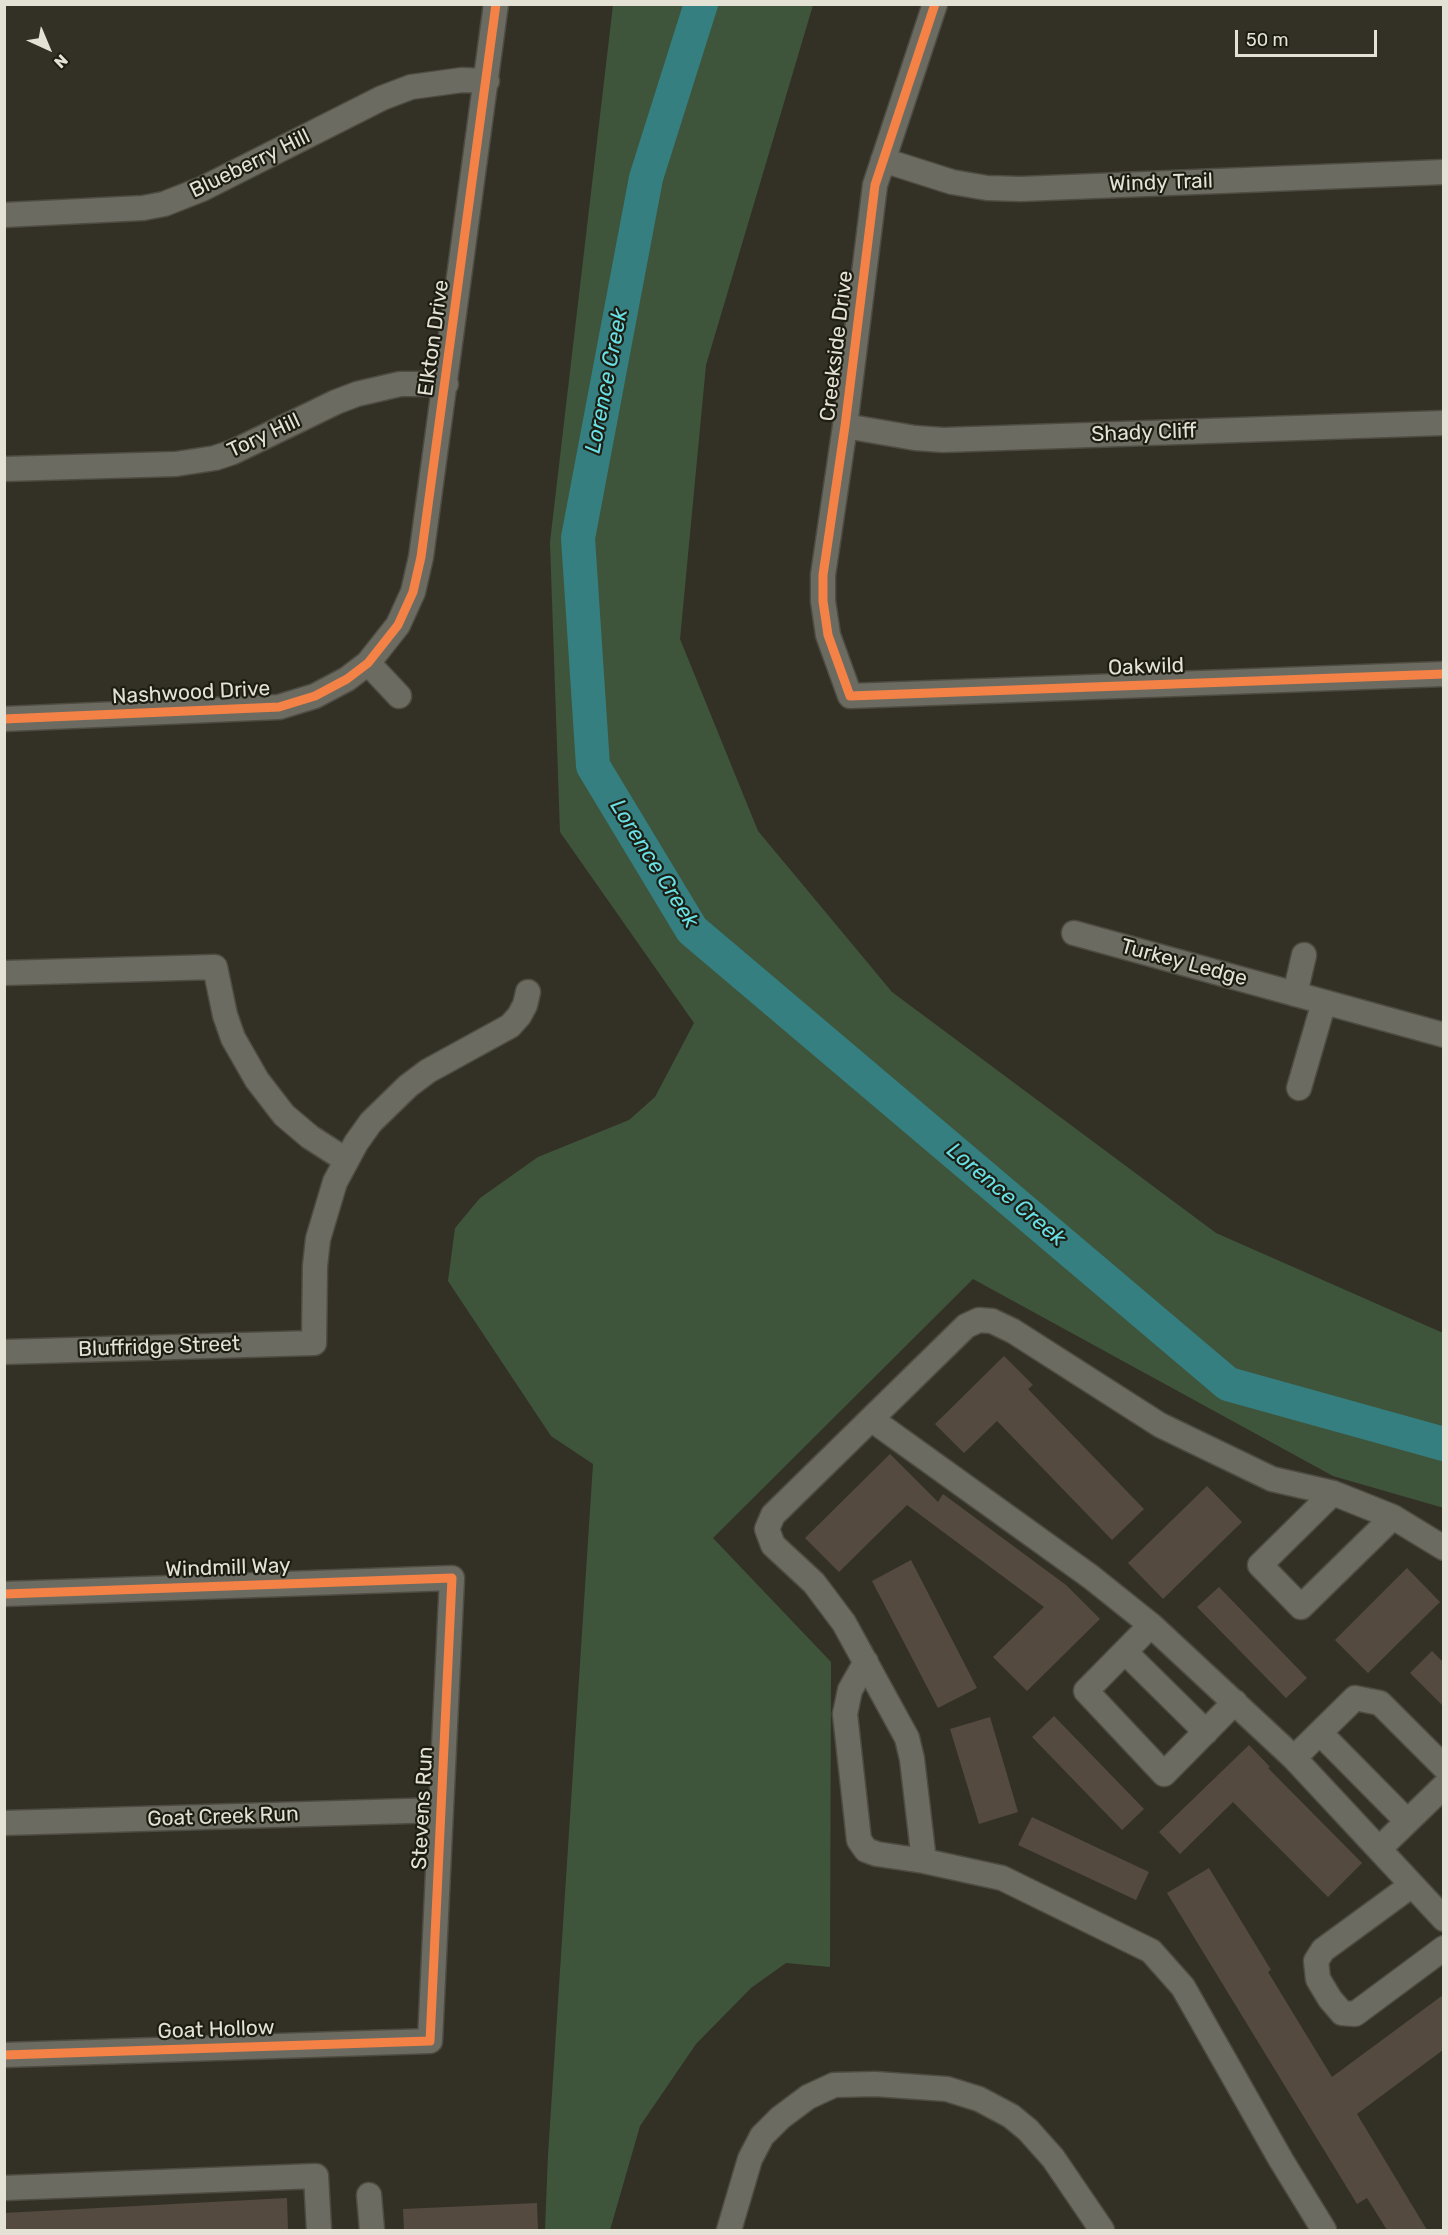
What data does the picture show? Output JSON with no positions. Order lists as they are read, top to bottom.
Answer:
{
  "streets": {
    "street": [
      "Blueberry Hill",
      "Windy Trail",
      "Elkton Drive",
      "Creekside Drive",
      "Shady Cliff",
      "Tory Hill",
      "Oakwild",
      "Nashwood Drive",
      "Turkey Ledge",
      "Bluffridge Street",
      "Windmill Way",
      "Stevens Run",
      "Goat Creek Run",
      "Goat Hollow"
    ]
  },
  "crossings": [
    ["Blueberry Hill", "Elkton Drive"],
    ["Windy Trail", "Creekside Drive"],
    ["Elkton Drive", "Tory Hill"],
    ["Elkton Drive", "Nashwood Drive"],
    ["Creekside Drive", "Shady Cliff"],
    ["Creekside Drive", "Oakwild"],
    ["Windmill Way", "Stevens Run"],
    ["Stevens Run", "Goat Creek Run"],
    ["Stevens Run", "Goat Hollow"]
  ],
  "water": ["Lorence Creek"],
  "scale_bar": "50 m",
  "north": "bottom right"
}
